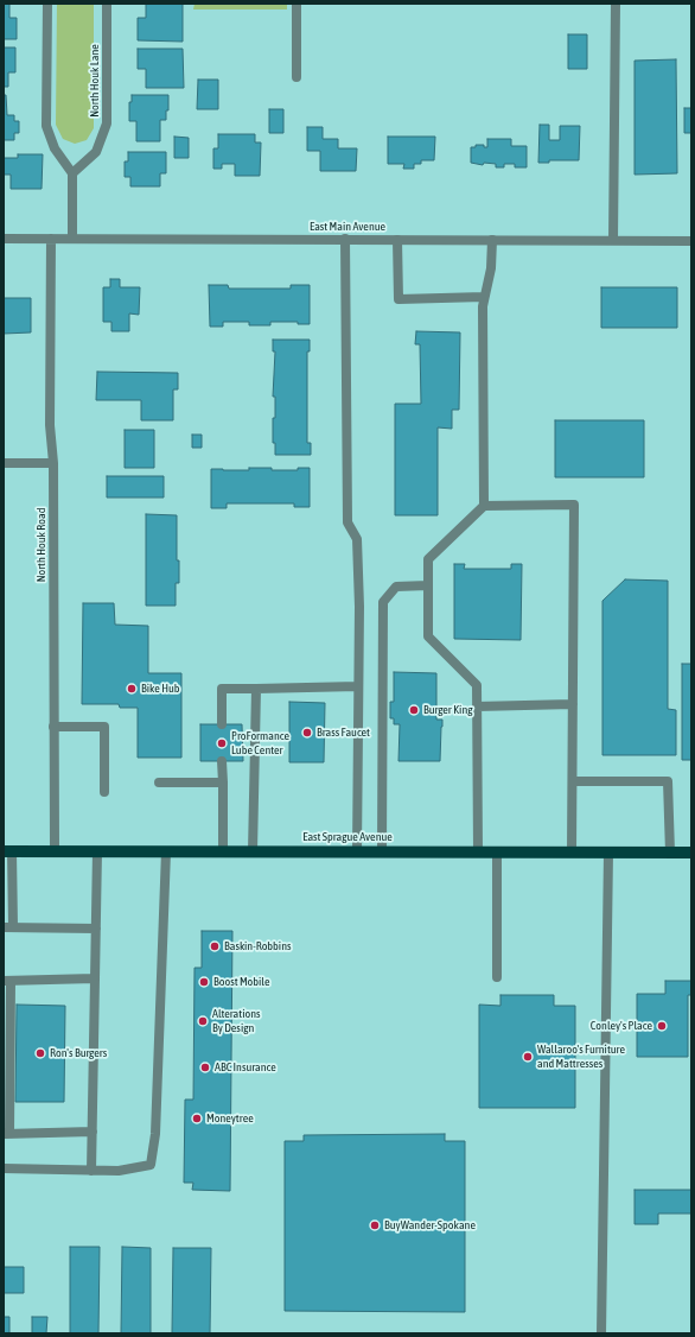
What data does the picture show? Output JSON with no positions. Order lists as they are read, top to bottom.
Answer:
{
  "streets": {
    "main road": ["East Sprague Avenue"],
    "street": ["North Houk Lane", "East Main Avenue", "North Houk Road"]
  },
  "crossings": [
    ["East Main Avenue", "North Houk Road"],
    ["North Houk Road", "East Sprague Avenue"]
  ],
  "places": [
    "Bike Hub",
    "Burger King",
    "Brass Faucet",
    "ProFormance Lube Center",
    "Baskin-Robbins",
    "Boost Mobile",
    "Alterations By Design",
    "Conley's Place",
    "Ron's Burgers",
    "Wallaroo's Furniture and Mattresses",
    "ABC Insurance",
    "Moneytree",
    "BuyWander-Spokane"
  ]
}
